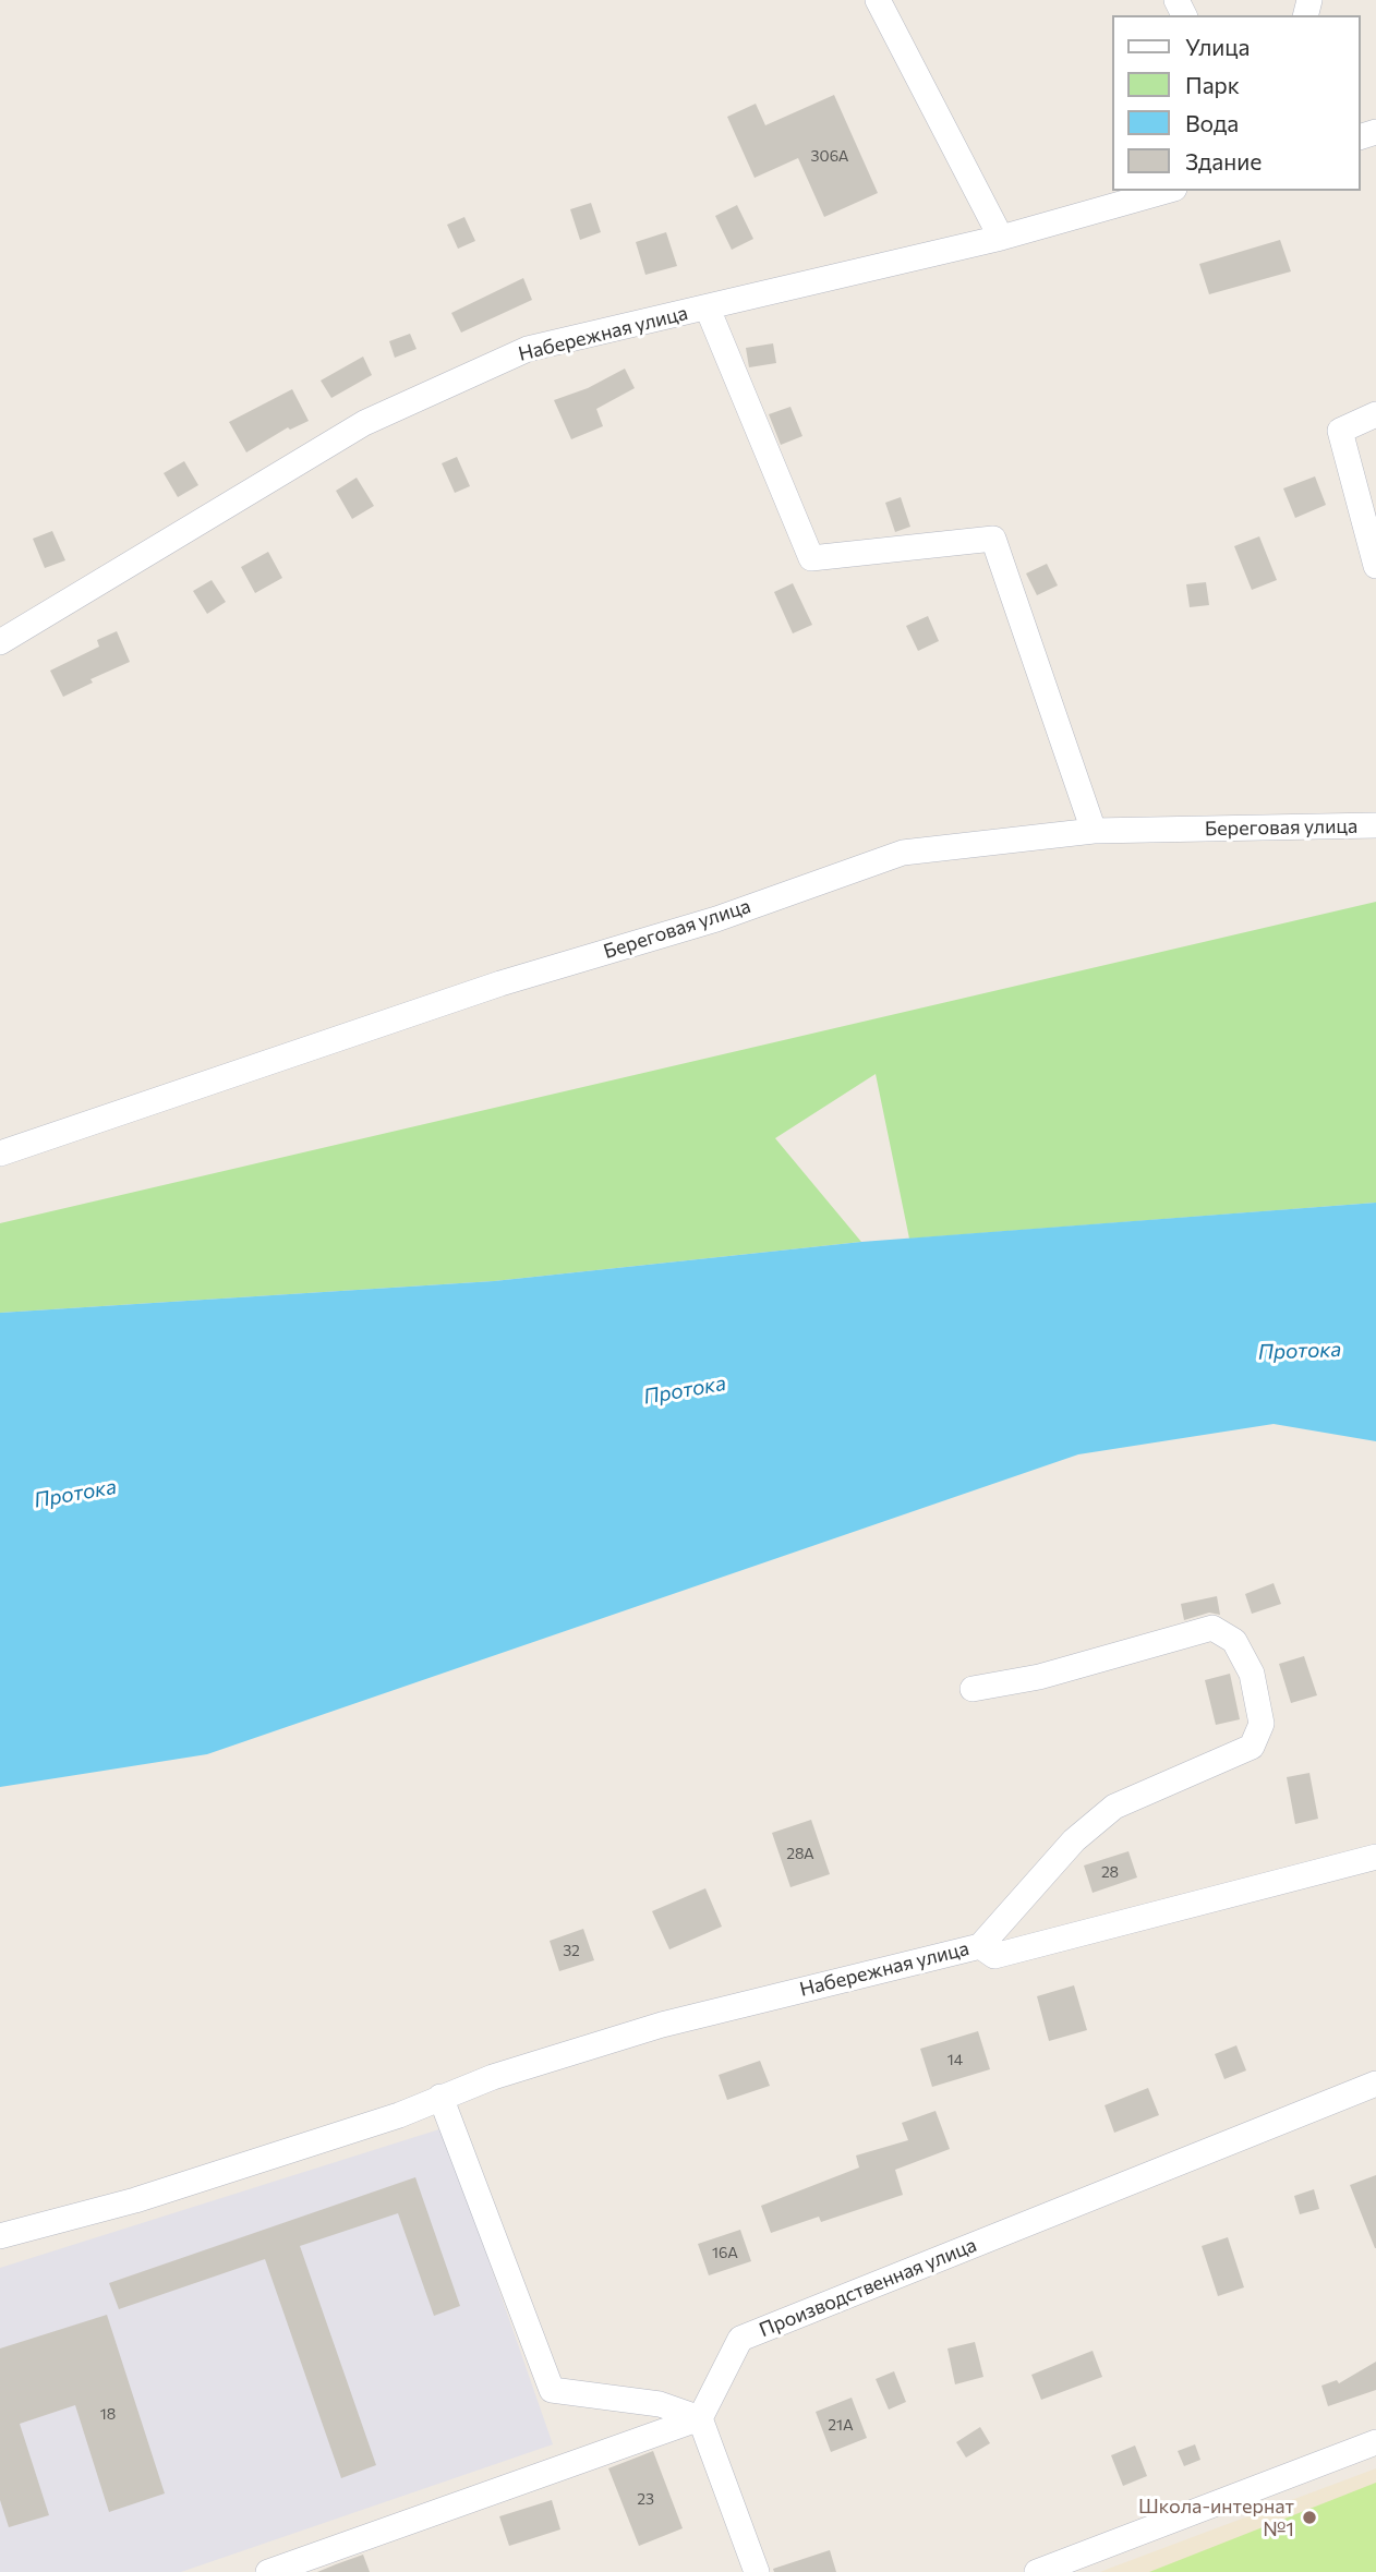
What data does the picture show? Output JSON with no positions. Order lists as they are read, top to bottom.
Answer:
{
  "streets": {
    "street": ["Набережная улица", "Береговая улица", "Производственная улица"]
  },
  "water": ["Протока"],
  "places": ["Школа-интернат №1"],
  "house_numbers": [
    "306А",
    "28А",
    "28",
    "32",
    "14",
    "16А",
    "18",
    "21А",
    "23"
  ],
  "legend": [
    "Улица",
    "Парк",
    "Вода",
    "Здание"
  ]
}
